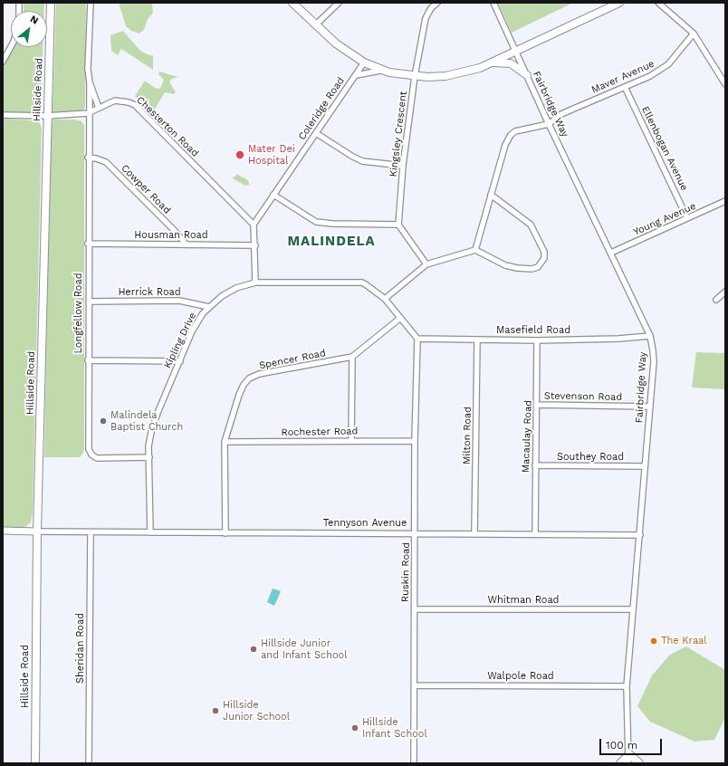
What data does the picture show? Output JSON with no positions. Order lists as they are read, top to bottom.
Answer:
{
  "streets": {
    "main road": ["Hillside Road"],
    "street": [
      "Maver Avenue",
      "Fairbridge Way",
      "Coleridge Road",
      "Chesterton Road",
      "Kingsley Crescent",
      "Ellenbogan Avenue",
      "Cowper Road",
      "Young Avenue",
      "Housman Road",
      "Herrick Road",
      "Longfellow Road",
      "Masefield Road",
      "Kipling Drive",
      "Spencer Road",
      "Stevenson Road",
      "Rochester Road",
      "Milton Road",
      "Macaulay Road",
      "Southey Road",
      "Tennyson Avenue",
      "Ruskin Road",
      "Whitman Road",
      "Sheridan Road",
      "Walpole Road"
    ]
  },
  "crossings": [
    ["Maver Avenue", "Fairbridge Way"],
    ["Maver Avenue", "Ellenbogan Avenue"],
    ["Hillside Road", "Chesterton Road"],
    ["Hillside Road", "Tennyson Avenue"],
    ["Fairbridge Way", "Young Avenue"],
    ["Fairbridge Way", "Masefield Road"],
    ["Fairbridge Way", "Stevenson Road"],
    ["Fairbridge Way", "Southey Road"],
    ["Fairbridge Way", "Tennyson Avenue"],
    ["Fairbridge Way", "Whitman Road"],
    ["Fairbridge Way", "Walpole Road"],
    ["Coleridge Road", "Chesterton Road"],
    ["Chesterton Road", "Longfellow Road"],
    ["Ellenbogan Avenue", "Young Avenue"],
    ["Cowper Road", "Housman Road"],
    ["Cowper Road", "Longfellow Road"],
    ["Housman Road", "Longfellow Road"],
    ["Herrick Road", "Longfellow Road"],
    ["Herrick Road", "Kipling Drive"],
    ["Longfellow Road", "Kipling Drive"],
    ["Masefield Road", "Kipling Drive"],
    ["Masefield Road", "Milton Road"],
    ["Masefield Road", "Macaulay Road"],
    ["Masefield Road", "Ruskin Road"],
    ["Kipling Drive", "Spencer Road"],
    ["Kipling Drive", "Tennyson Avenue"],
    ["Kipling Drive", "Ruskin Road"],
    ["Spencer Road", "Rochester Road"],
    ["Spencer Road", "Tennyson Avenue"],
    ["Stevenson Road", "Macaulay Road"],
    ["Rochester Road", "Ruskin Road"],
    ["Milton Road", "Tennyson Avenue"],
    ["Macaulay Road", "Southey Road"],
    ["Macaulay Road", "Tennyson Avenue"],
    ["Tennyson Avenue", "Ruskin Road"],
    ["Tennyson Avenue", "Sheridan Road"],
    ["Ruskin Road", "Whitman Road"],
    ["Ruskin Road", "Walpole Road"]
  ],
  "districts": ["MALINDELA"],
  "places": [
    "Mater Dei Hospital",
    "Malindela Baptist Church",
    "The Kraal",
    "Hillside Junior and Infant School",
    "Hillside Junior School",
    "Hillside Infant School"
  ],
  "scale_bar": "100 m",
  "north": "top right"
}
